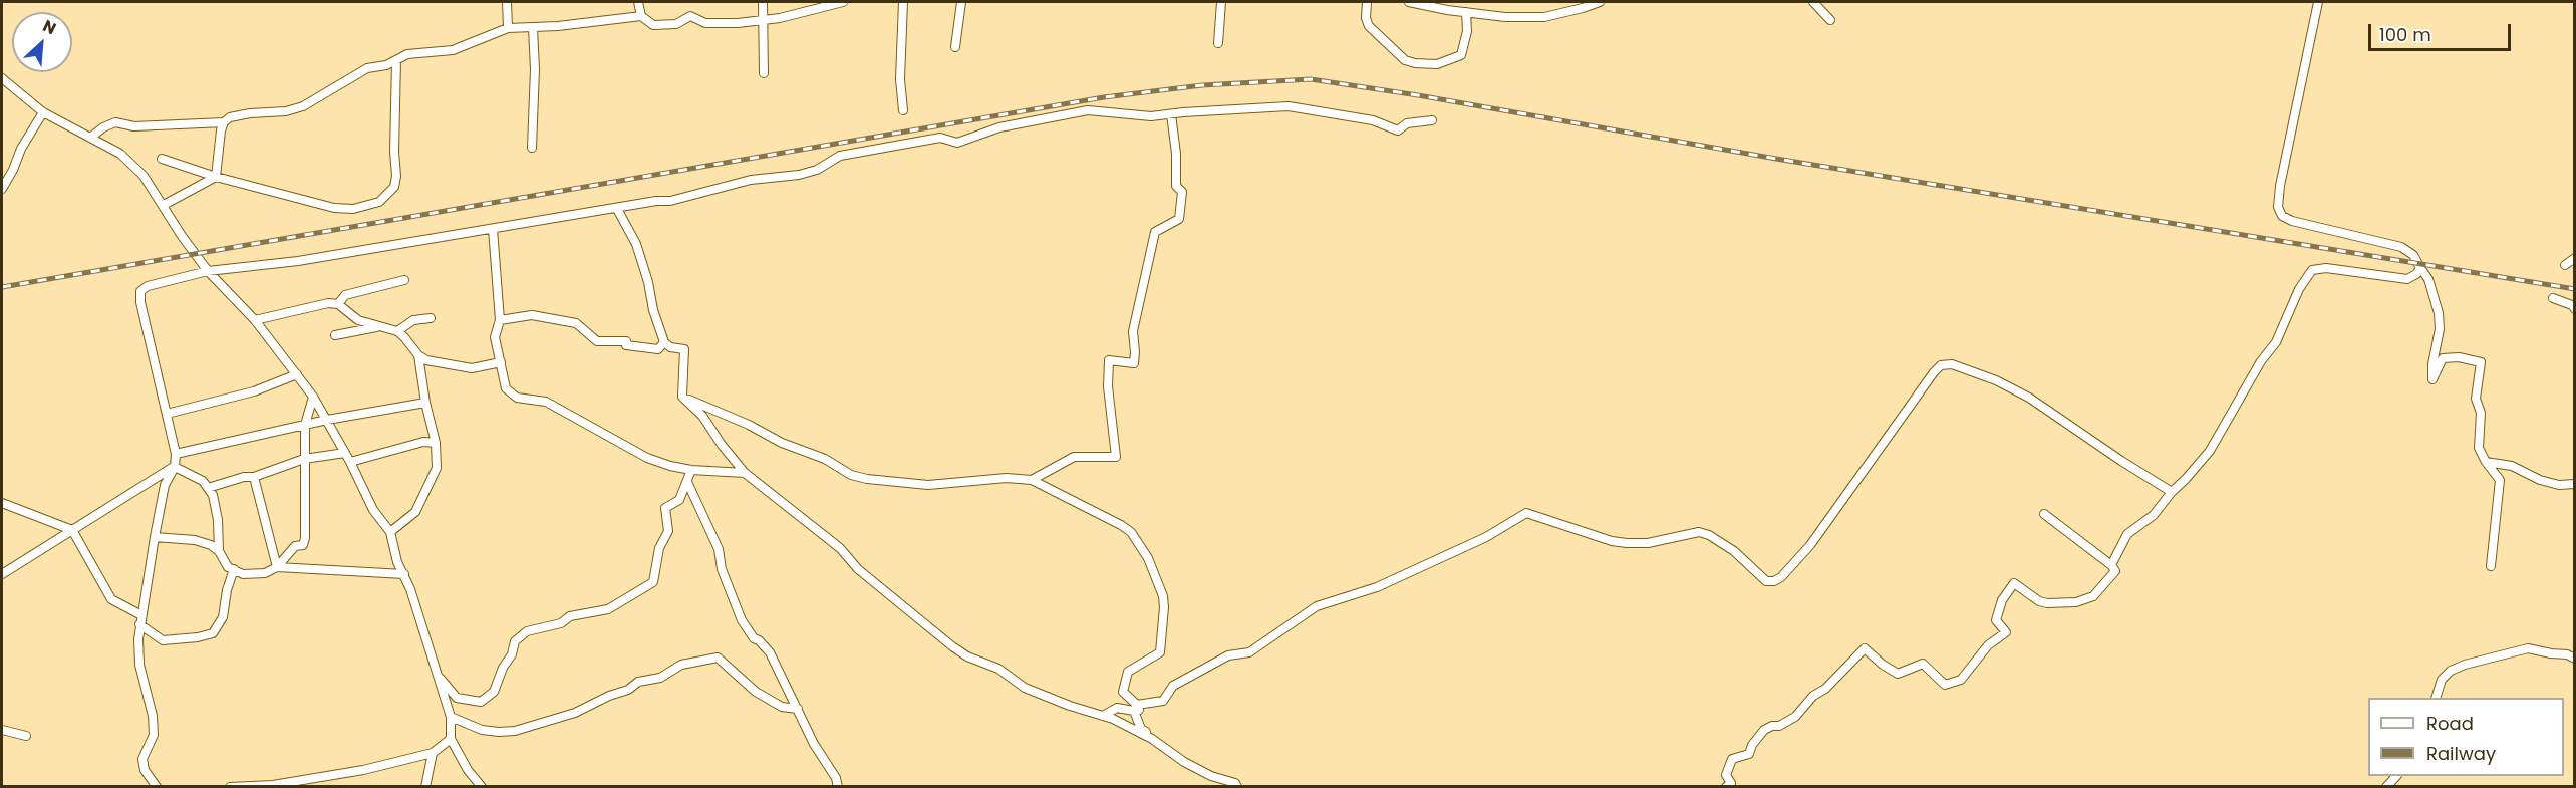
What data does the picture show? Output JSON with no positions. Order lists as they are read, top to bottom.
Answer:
{
  "legend": ["Road", "Railway"],
  "scale_bar": "100 m",
  "north": "top right"
}
